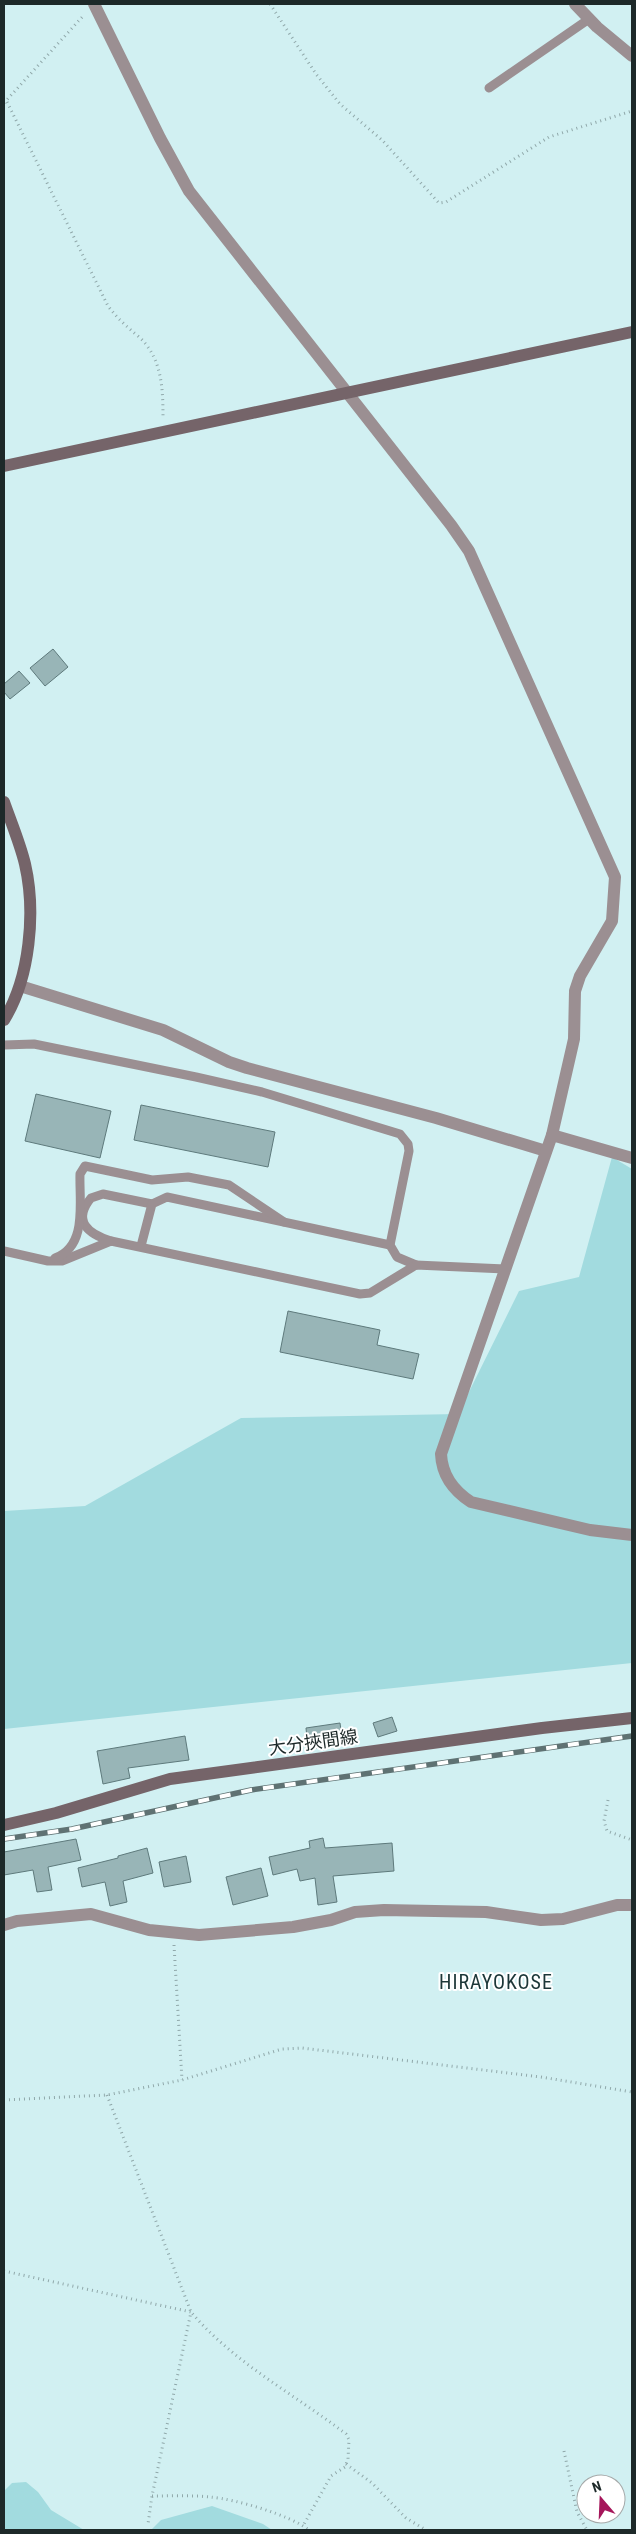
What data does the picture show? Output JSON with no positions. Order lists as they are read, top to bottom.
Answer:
{
  "streets": {
    "street": ["大分挾間線"]
  },
  "districts": ["HIRAYOKOSE"],
  "north": "top"
}
